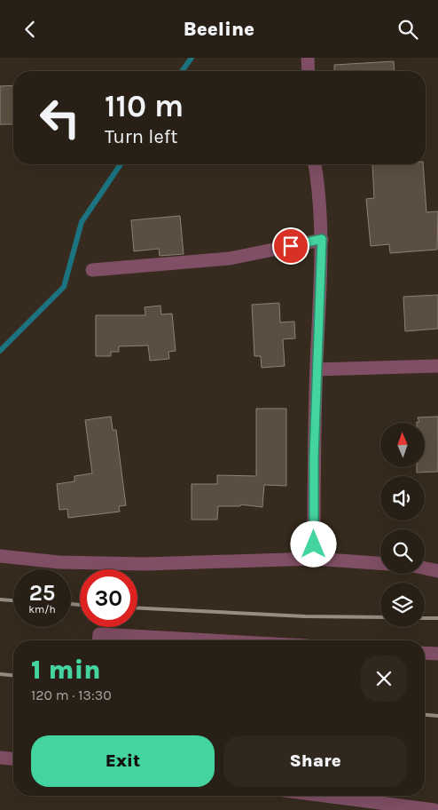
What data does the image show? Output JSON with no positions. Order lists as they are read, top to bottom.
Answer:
{
  "north": "top",
  "page": {
    "header": "Beeline",
    "turn": ["110 m", "Turn left"],
    "speed": "25 km/h",
    "limit": "30",
    "heading": ["1 min", "120 m · 13:30"],
    "buttons": ["Exit", "Share"]
  }
}
